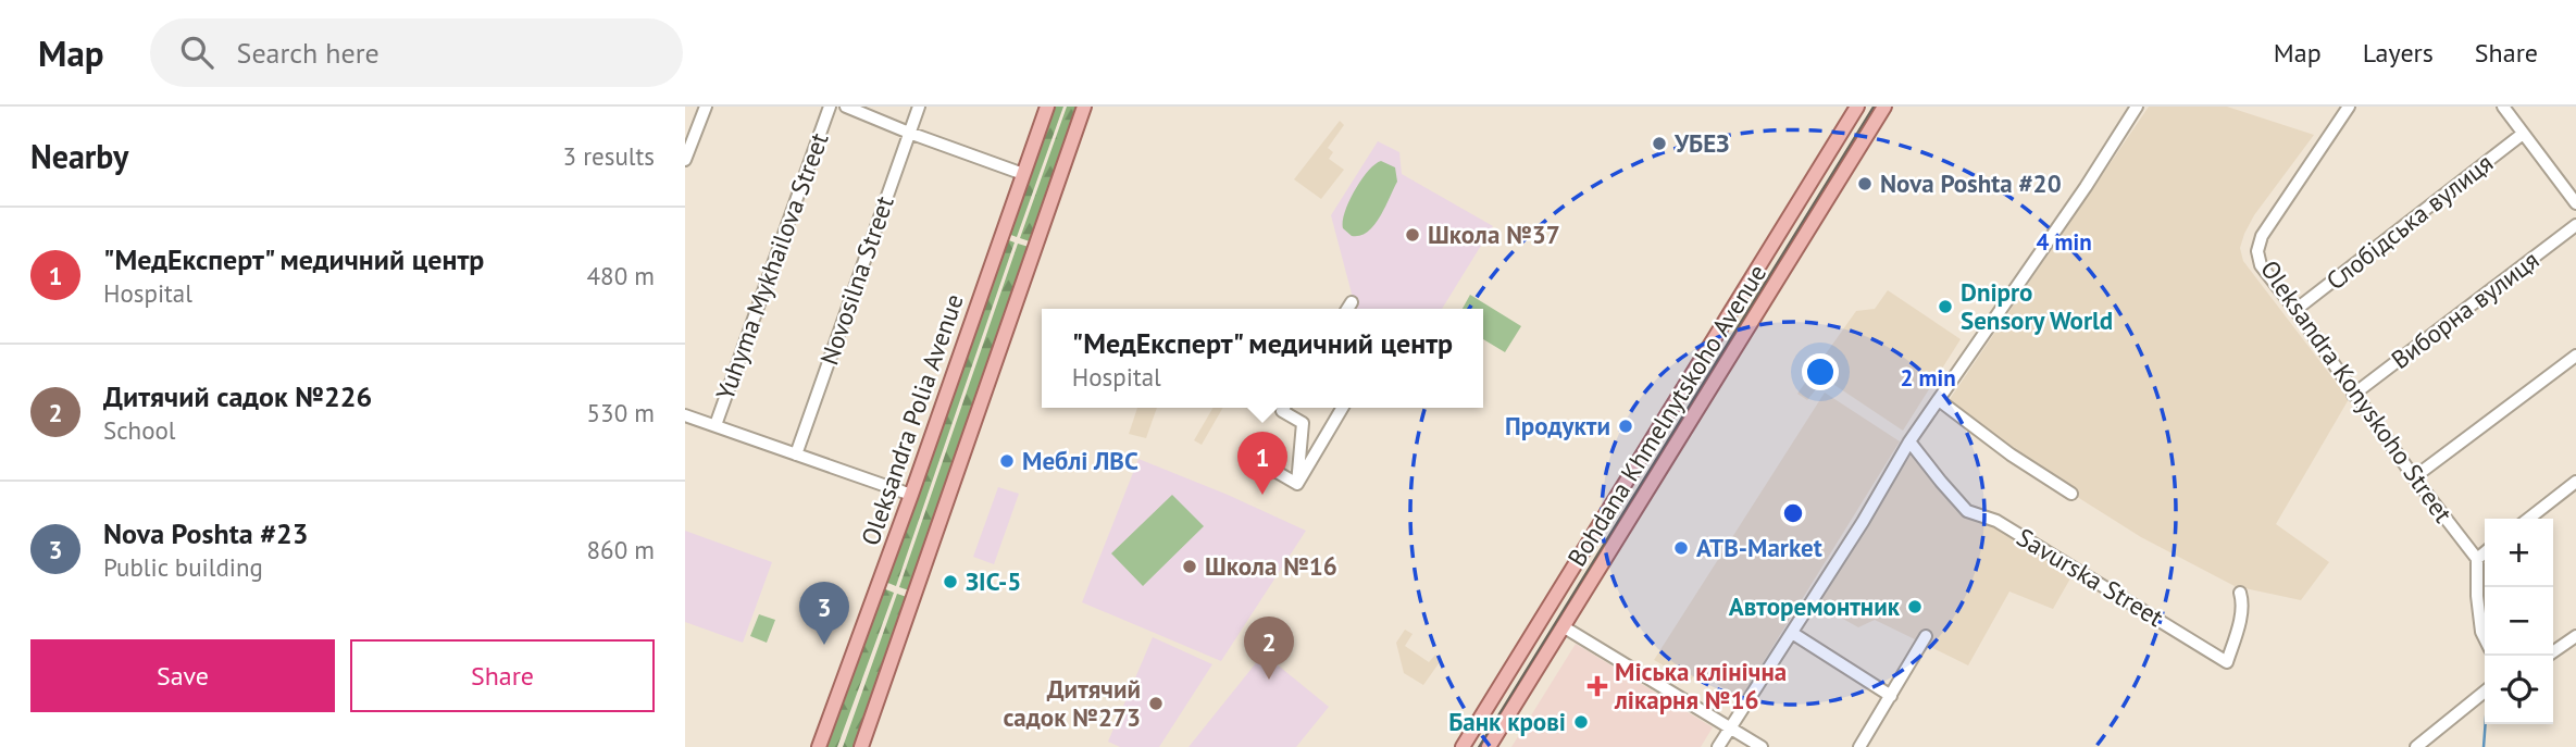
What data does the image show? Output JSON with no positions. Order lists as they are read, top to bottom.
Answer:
{
  "streets": {
    "main road": ["Bohdana Khmelnytskoho Avenue", "Oleksandra Polia Avenue"],
    "street": [
      "Слобідська вулиця",
      "Yuhyma Mykhailova Street",
      "Novosilna Street",
      "Виборна вулиця",
      "Oleksandra Konyskoho Street",
      "Savurska Street"
    ]
  },
  "crossings": [
    ["Слобідська вулиця", "Oleksandra Konyskoho Street"],
    ["Виборна вулиця", "Oleksandra Konyskoho Street"]
  ],
  "places": {
    "other": [
      "УБЕЗ",
      "Nova Poshta #20",
      "Школа №37",
      "Dnipro Sensory World",
      "Продукти",
      "Меблі ЛВС",
      "ATB-Market",
      "Школа №16",
      "ЗІС-5",
      "Авторемонтник",
      "Дитячий садок №273",
      "Банк крові"
    ],
    "health": ["Міська клінічна лікарня №16"]
  },
  "page": {
    "header": "Map",
    "search": "Search here",
    "nav": ["Map", "Layers", "Share"],
    "heading": ["Nearby", "3 results"],
    "list": [
      {
        "mark": "1",
        "name": "\"МедЕксперт\" медичний центр",
        "note": "Hospital",
        "value": "480 m"
      },
      {
        "mark": "2",
        "name": "Дитячий садок №226",
        "note": "School",
        "value": "530 m"
      },
      {
        "mark": "3",
        "name": "Nova Poshta #23",
        "note": "Public building",
        "value": "860 m"
      }
    ],
    "popup": ["\"МедЕксперт\" медичний центр", "Hospital"],
    "pins": ["1", "3", "2"],
    "map_buttons": ["+", "−"],
    "buttons": ["Save", "Share"]
  },
  "rings": ["4 min", "2 min"]
}
